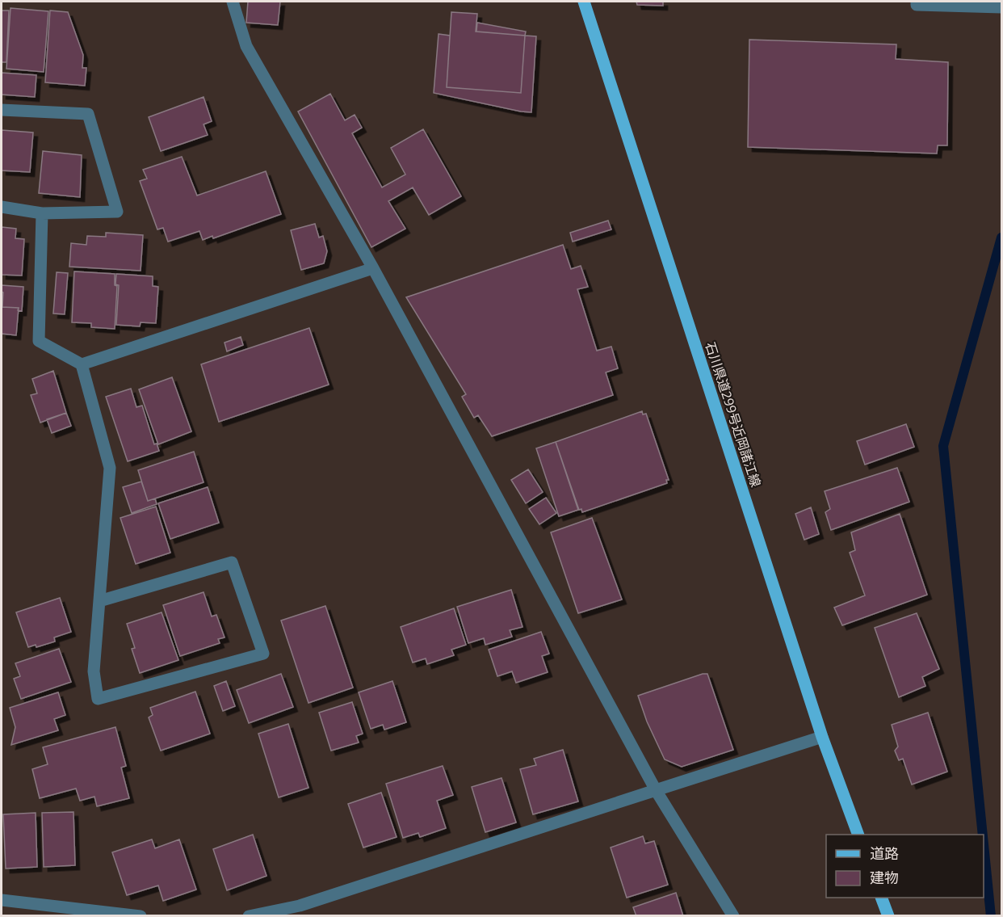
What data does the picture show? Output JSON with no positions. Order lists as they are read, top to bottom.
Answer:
{
  "streets": {
    "main road": ["石川県道299号近岡諸江線"]
  },
  "legend": ["道路", "建物"]
}
